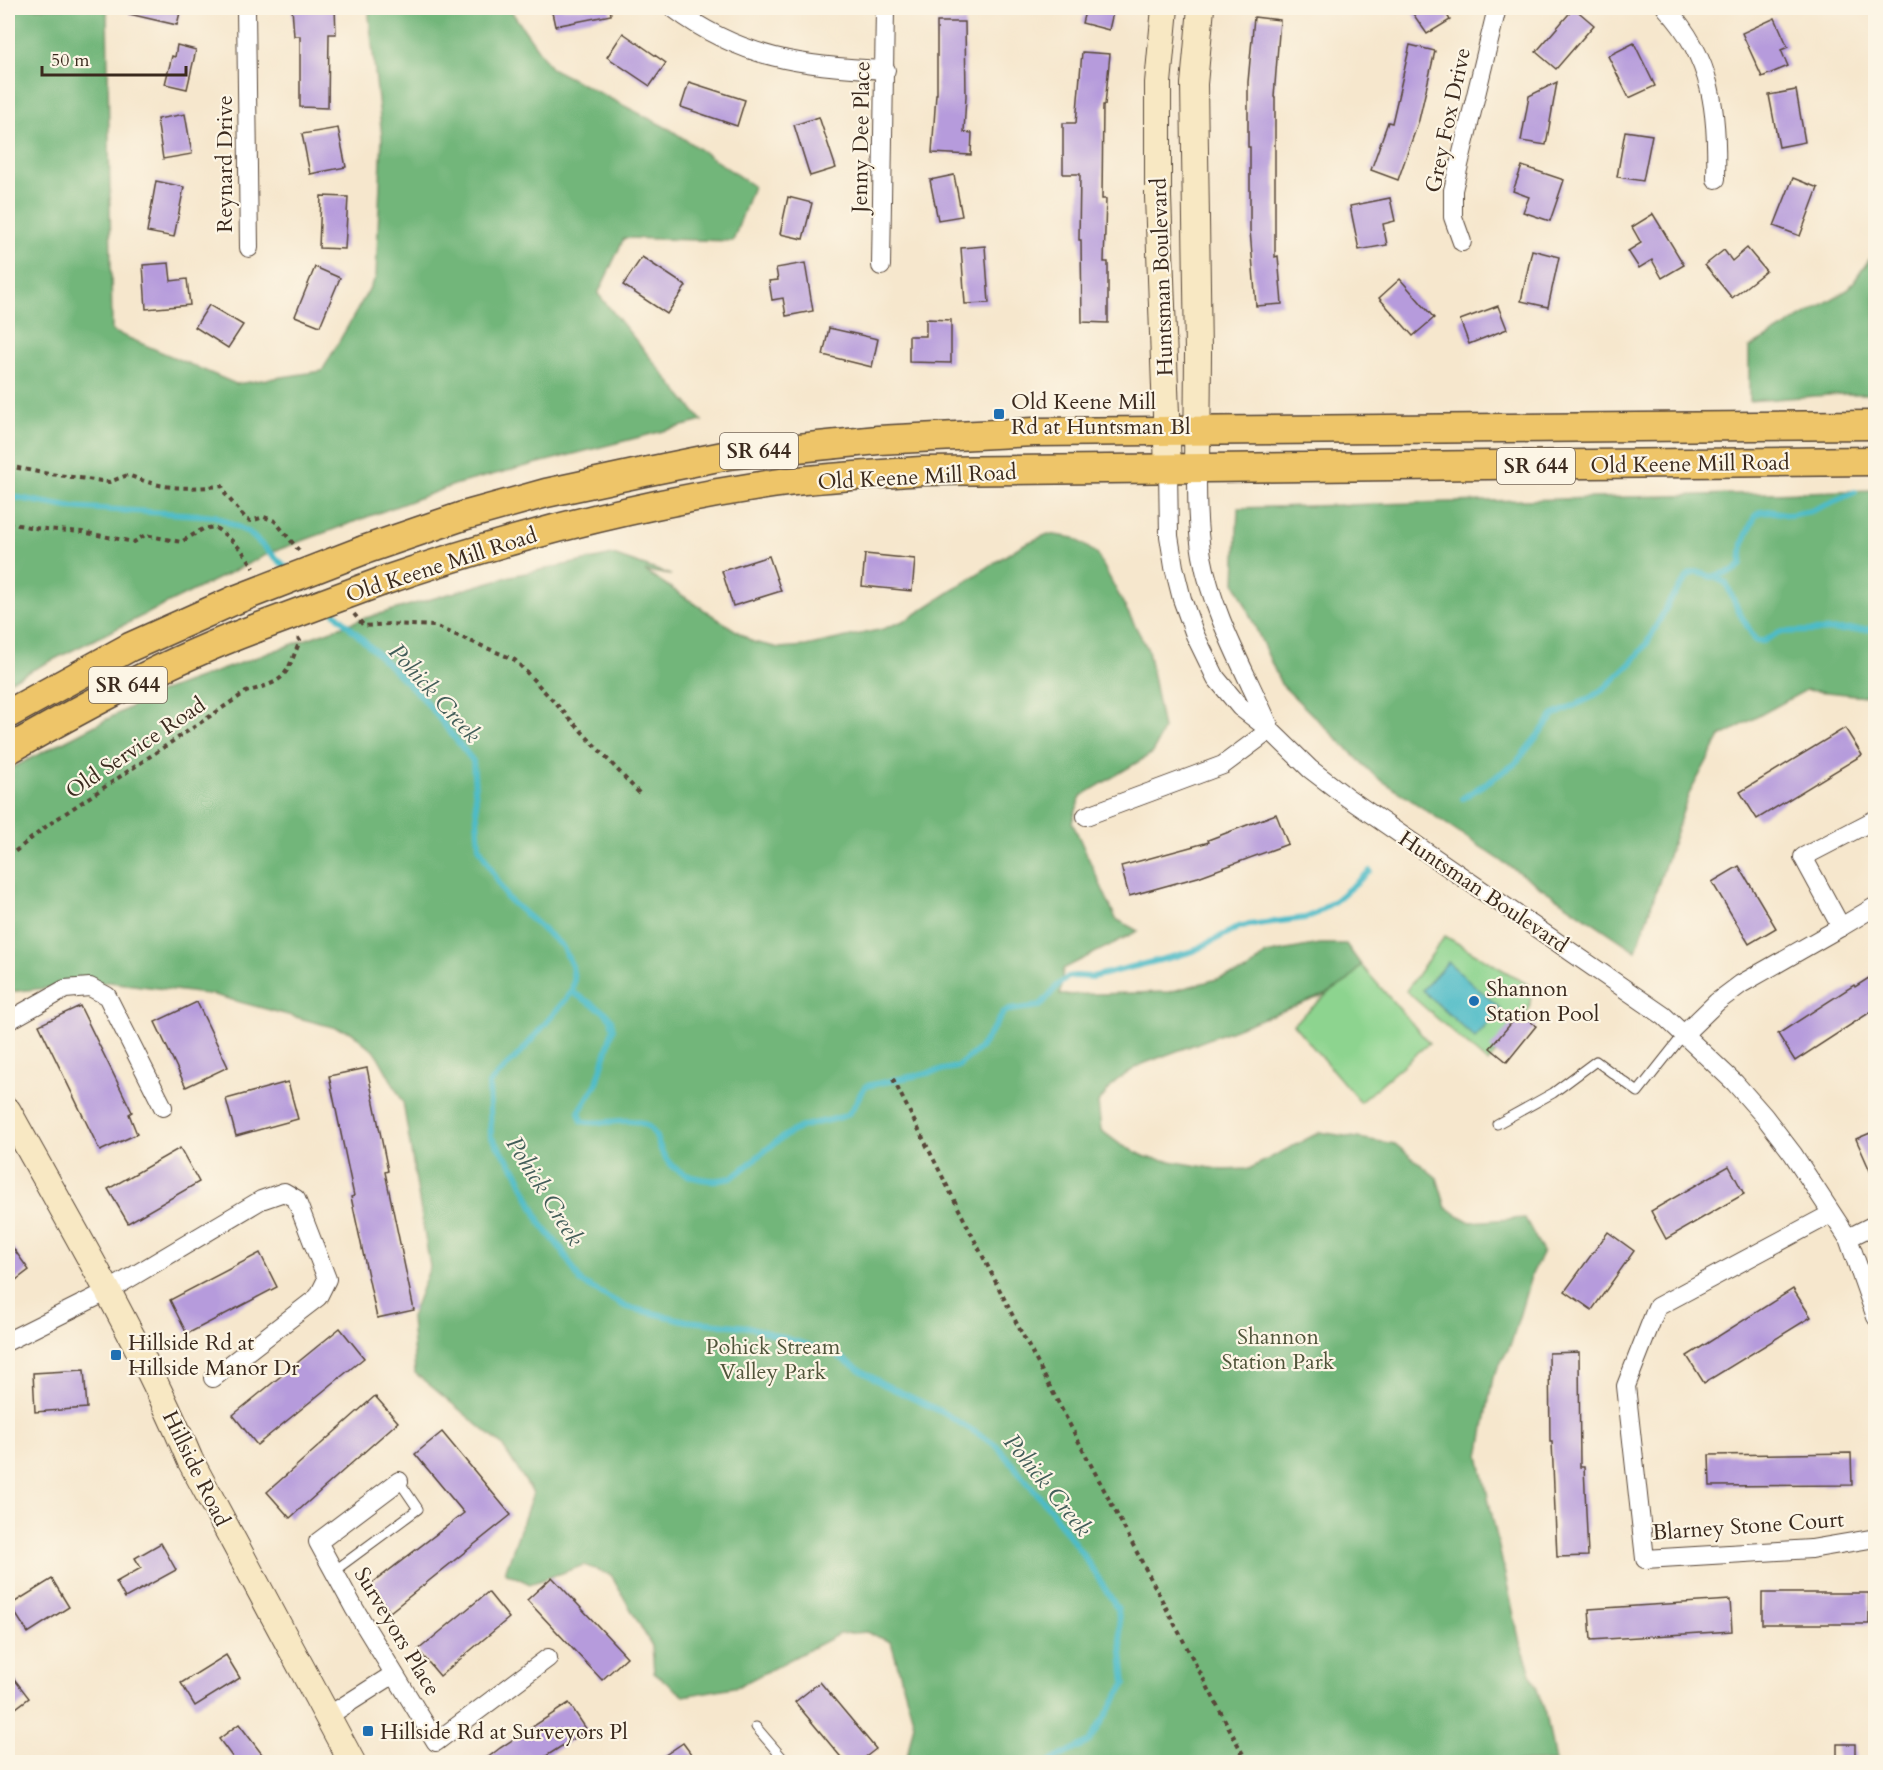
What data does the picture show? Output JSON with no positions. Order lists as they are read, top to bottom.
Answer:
{
  "streets": {
    "main road": ["SR 644", "Old Keene Mill Road"],
    "street": [
      "Grey Fox Drive",
      "Jenny Dee Place",
      "Reynard Drive",
      "Huntsman Boulevard",
      "Hillside Road",
      "Blarney Stone Court",
      "Surveyors Place"
    ],
    "path": ["Old Service Road"]
  },
  "crossings": [
    ["Huntsman Boulevard", "Old Keene Mill Road"],
    ["Huntsman Boulevard", "Blarney Stone Court"]
  ],
  "water": ["Pohick Creek"],
  "parks": ["Shannon Station Park", "Pohick Stream Valley Park"],
  "places": {
    "transit": ["Old Keene Mill Rd at Huntsman Bl", "Hillside Rd at Hillside Manor Dr", "Hillside Rd at Surveyors Pl"],
    "other": ["Shannon Station Pool"]
  },
  "scale_bar": "50 m"
}
